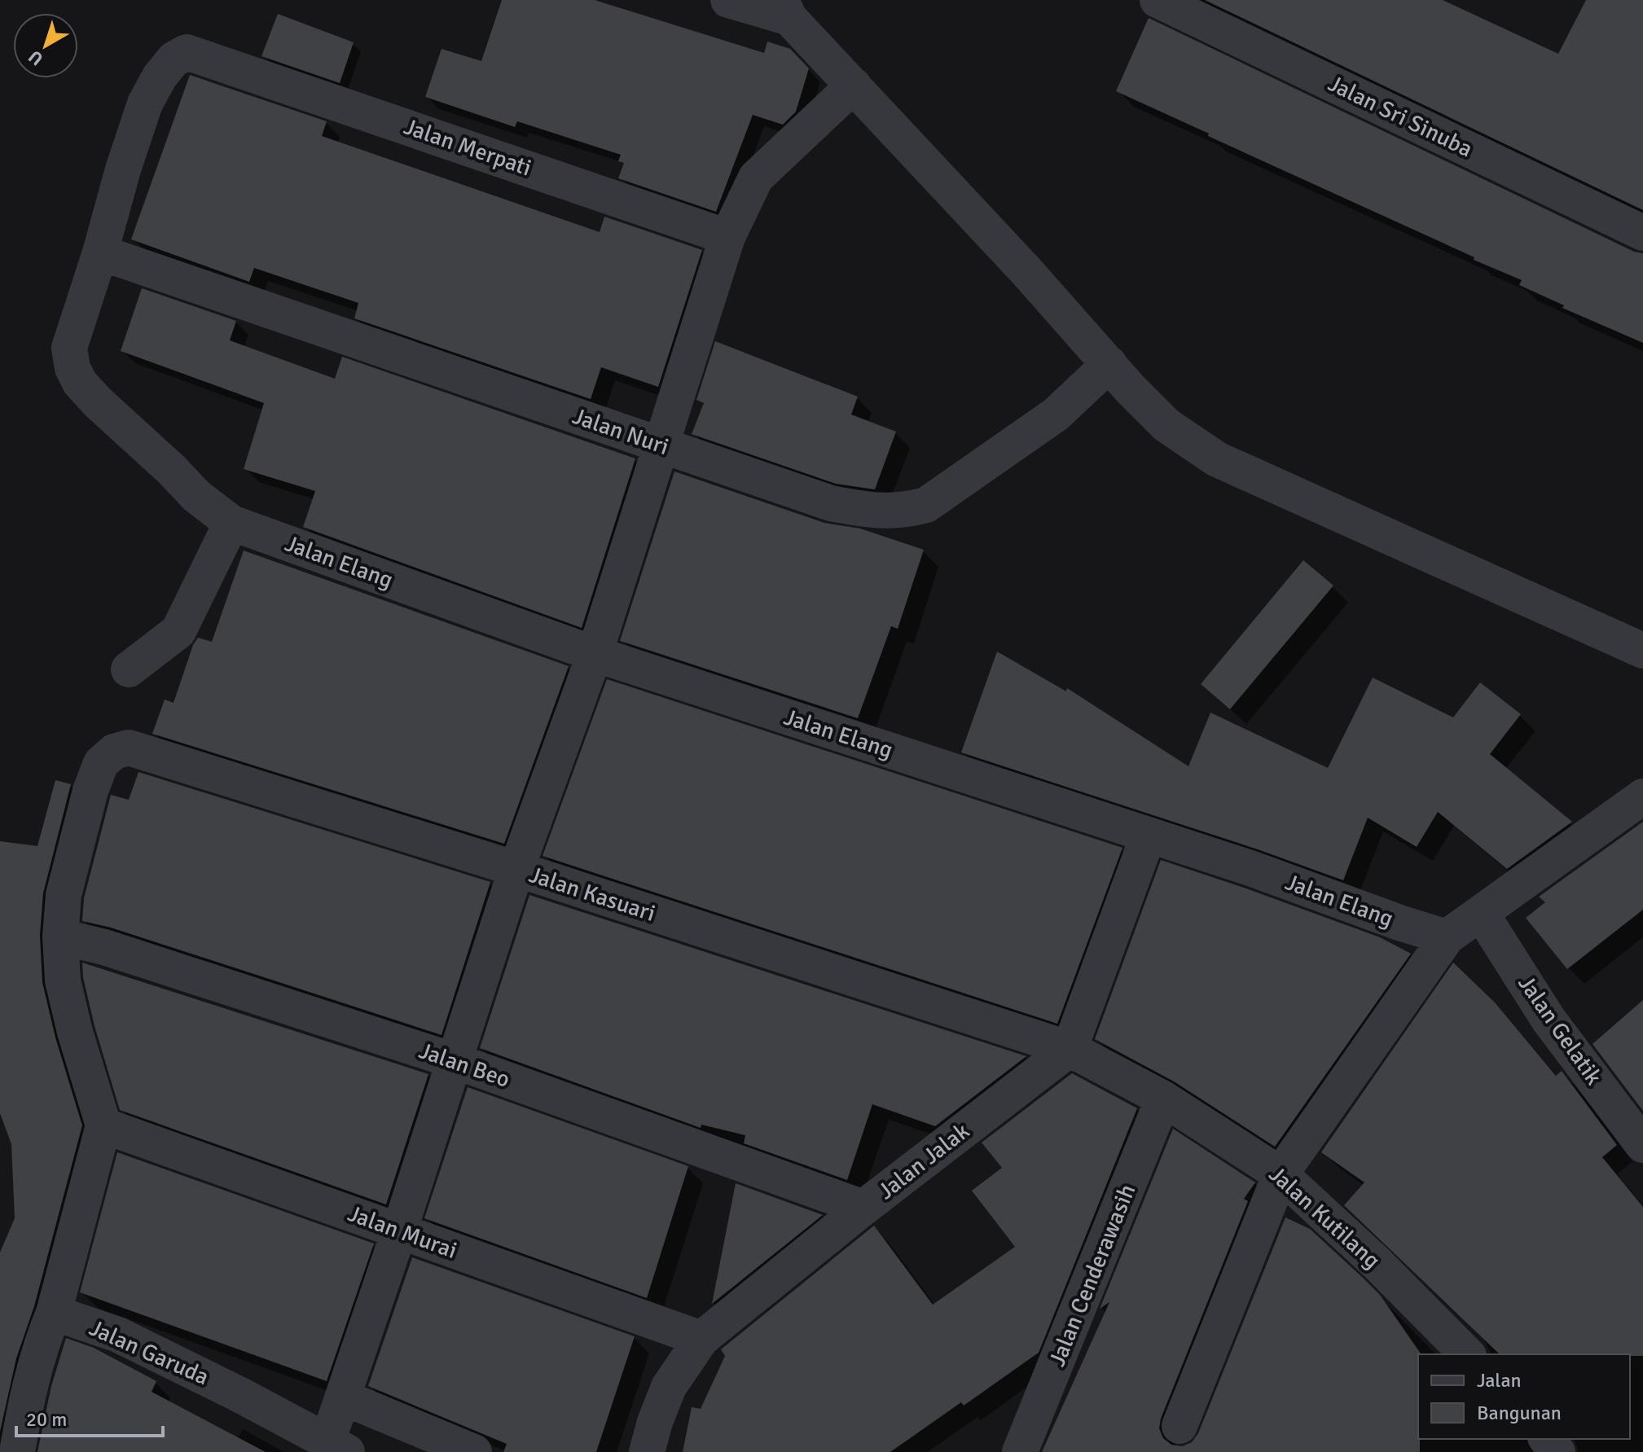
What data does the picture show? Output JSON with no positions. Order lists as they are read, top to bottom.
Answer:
{
  "streets": {
    "street": [
      "Jalan Sri Sinuba",
      "Jalan Merpati",
      "Jalan Nuri",
      "Jalan Elang",
      "Jalan Kasuari",
      "Jalan Gelatik",
      "Jalan Beo",
      "Jalan Jalak",
      "Jalan Kutilang",
      "Jalan Murai",
      "Jalan Cenderawasih",
      "Jalan Garuda"
    ]
  },
  "crossings": [
    ["Jalan Merpati", "Jalan Nuri"],
    ["Jalan Merpati", "Jalan Elang"],
    ["Jalan Nuri", "Jalan Elang"],
    ["Jalan Kasuari", "Jalan Beo"],
    ["Jalan Kasuari", "Jalan Jalak"],
    ["Jalan Kasuari", "Jalan Kutilang"],
    ["Jalan Kasuari", "Jalan Cenderawasih"],
    ["Jalan Beo", "Jalan Jalak"],
    ["Jalan Jalak", "Jalan Murai"],
    ["Jalan Kutilang", "Jalan Cenderawasih"]
  ],
  "legend": ["Jalan", "Bangunan"],
  "scale_bar": "20 m",
  "north": "bottom left"
}
